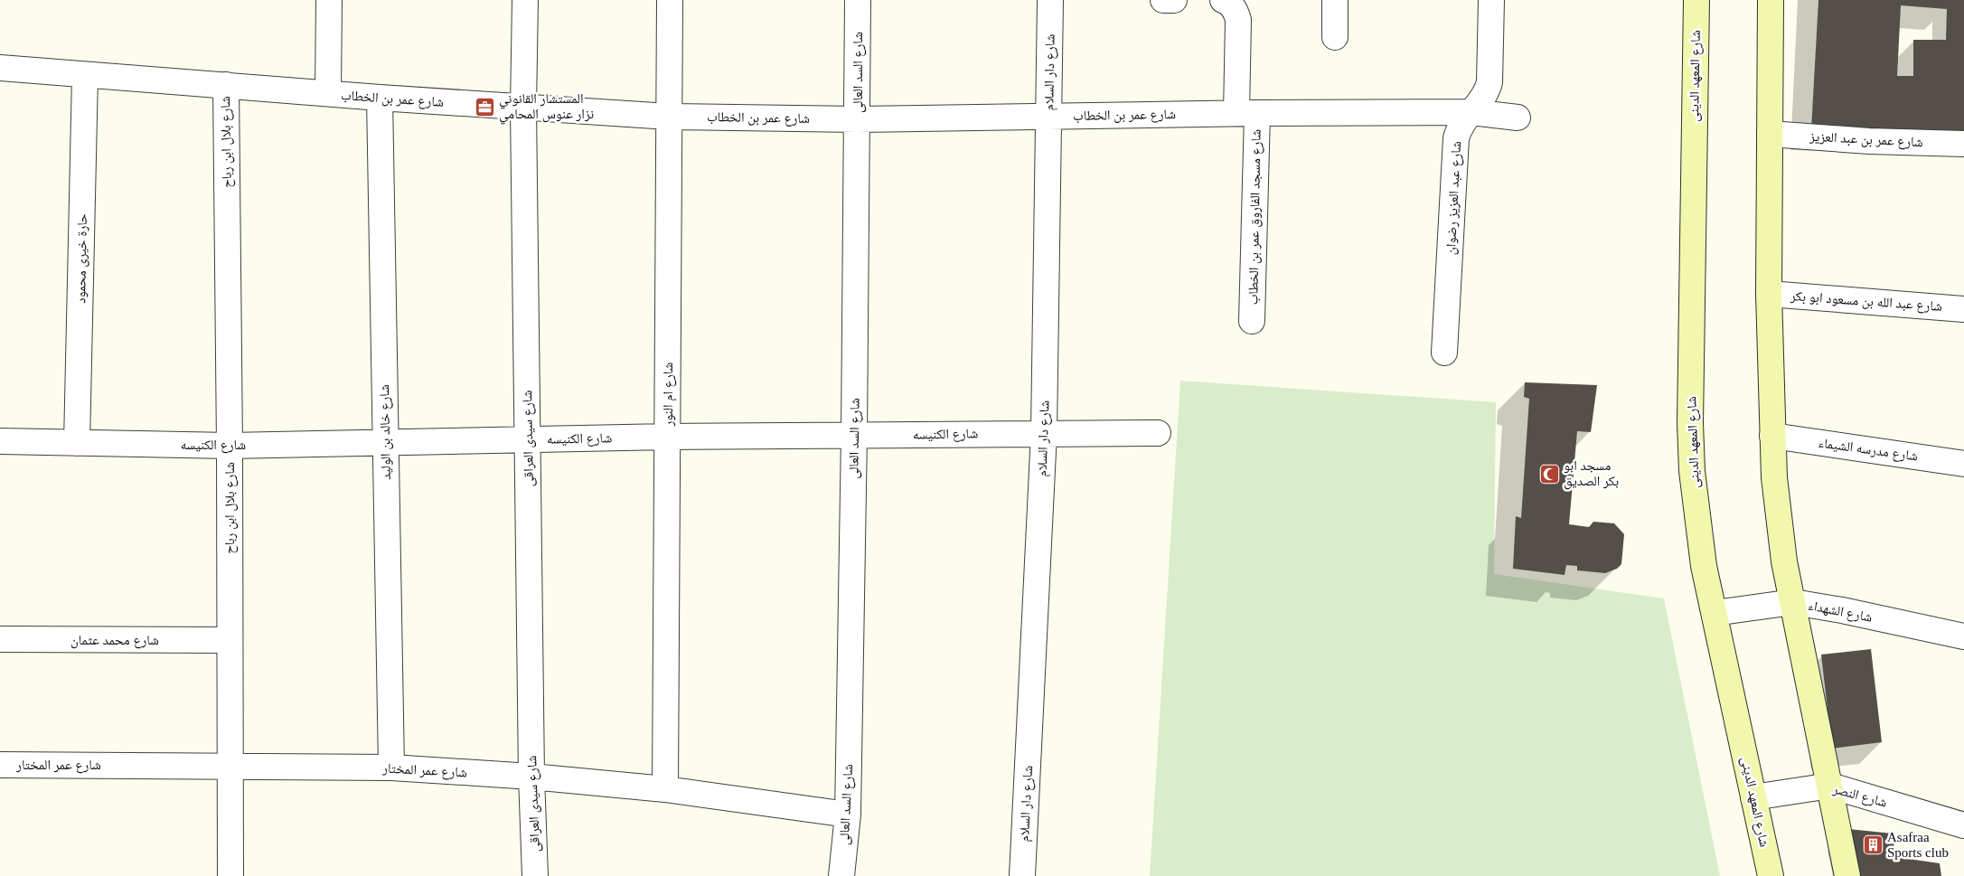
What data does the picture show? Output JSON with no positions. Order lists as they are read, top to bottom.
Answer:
{
  "streets": {
    "street": [
      "شارع السد العالى",
      "شارع دار السلام",
      "شارع المعهد الدينى",
      "شارع عمر بن الخطاب",
      "شارع عمر بن عبد العزيز",
      "شارع بلال ابن رباح",
      "شارع عبد العزيز رضوان",
      "شارع مسجد الفاروق عمر بن الخطاب",
      "حارة خيرى محمود",
      "شارع عبد الله بن مسعود ابو بكر",
      "شارع ام النور",
      "شارع خالد بن الوليد",
      "شارع الكنيسه",
      "شارع سيدى العراقى",
      "شارع مدرسه الشيماء",
      "شارع الشهداء",
      "شارع محمد عثمان",
      "شارع عمر المختار",
      "شارع النصر"
    ]
  },
  "crossings": [
    ["شارع السد العالى", "شارع عمر بن الخطاب"],
    ["شارع السد العالى", "شارع الكنيسه"],
    ["شارع السد العالى", "شارع عمر المختار"],
    ["شارع دار السلام", "شارع عمر بن الخطاب"],
    ["شارع دار السلام", "شارع الكنيسه"],
    ["شارع المعهد الدينى", "شارع الشهداء"],
    ["شارع المعهد الدينى", "شارع النصر"],
    ["شارع عمر بن الخطاب", "شارع بلال ابن رباح"],
    ["شارع عمر بن الخطاب", "شارع عبد العزيز رضوان"],
    ["شارع عمر بن الخطاب", "شارع مسجد الفاروق عمر بن الخطاب"],
    ["شارع عمر بن الخطاب", "حارة خيرى محمود"],
    ["شارع عمر بن الخطاب", "شارع ام النور"],
    ["شارع عمر بن الخطاب", "شارع خالد بن الوليد"],
    ["شارع عمر بن الخطاب", "شارع سيدى العراقى"],
    ["شارع بلال ابن رباح", "شارع الكنيسه"],
    ["شارع بلال ابن رباح", "شارع محمد عثمان"],
    ["شارع بلال ابن رباح", "شارع عمر المختار"],
    ["حارة خيرى محمود", "شارع الكنيسه"],
    ["شارع ام النور", "شارع الكنيسه"],
    ["شارع ام النور", "شارع عمر المختار"],
    ["شارع خالد بن الوليد", "شارع الكنيسه"],
    ["شارع خالد بن الوليد", "شارع عمر المختار"],
    ["شارع الكنيسه", "شارع سيدى العراقى"],
    ["شارع سيدى العراقى", "شارع عمر المختار"]
  ],
  "places": {
    "office": ["المستشار القانوني نزار عنوس المحامي"],
    "mosque": ["مسجد ابو بكر الصديق"],
    "building": ["Asafraa Sports club"]
  }
}
